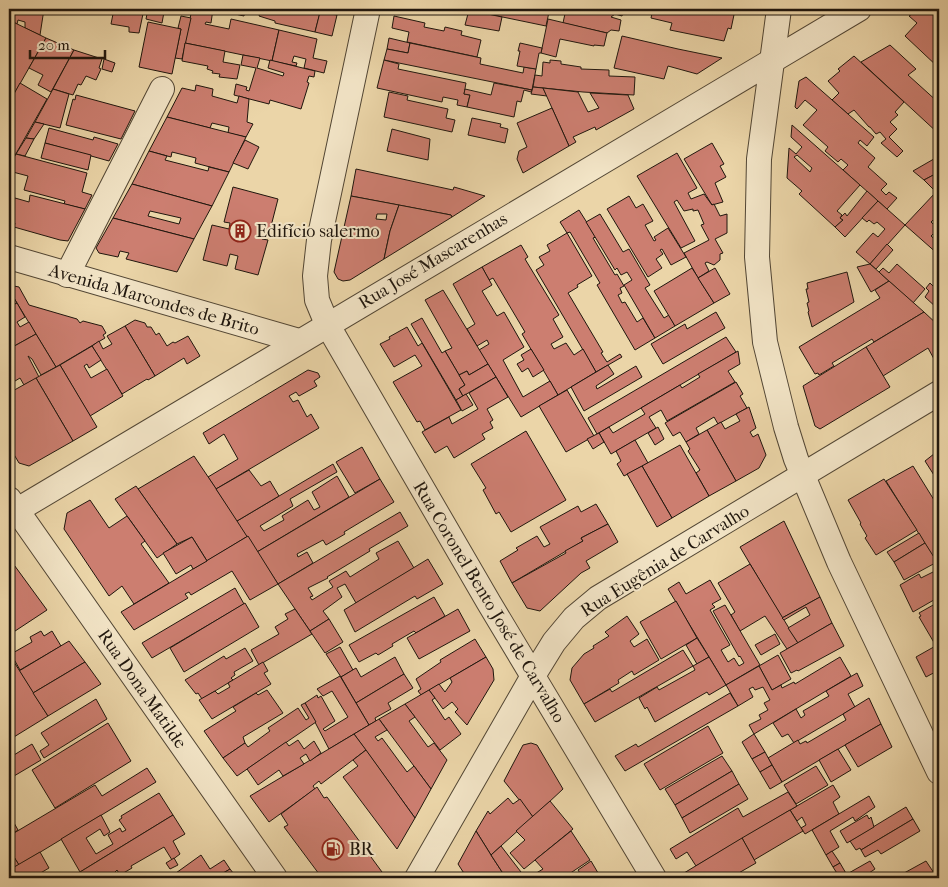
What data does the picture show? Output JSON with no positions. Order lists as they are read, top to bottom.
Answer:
{
  "streets": {
    "street": [
      "Rua José Mascarenhas",
      "Avenida Marcondes de Brito",
      "Rua Eugênia de Carvalho",
      "Rua Coronel Bento José de Carvalho",
      "Rua Dona Matilde"
    ]
  },
  "crossings": [
    ["Rua José Mascarenhas", "Avenida Marcondes de Brito"],
    ["Rua José Mascarenhas", "Rua Coronel Bento José de Carvalho"],
    ["Rua José Mascarenhas", "Rua Dona Matilde"],
    ["Rua Eugênia de Carvalho", "Rua Coronel Bento José de Carvalho"]
  ],
  "places": {
    "building": ["Edifício salermo"],
    "fuel station": ["BR"]
  },
  "scale_bar": "20 m"
}
